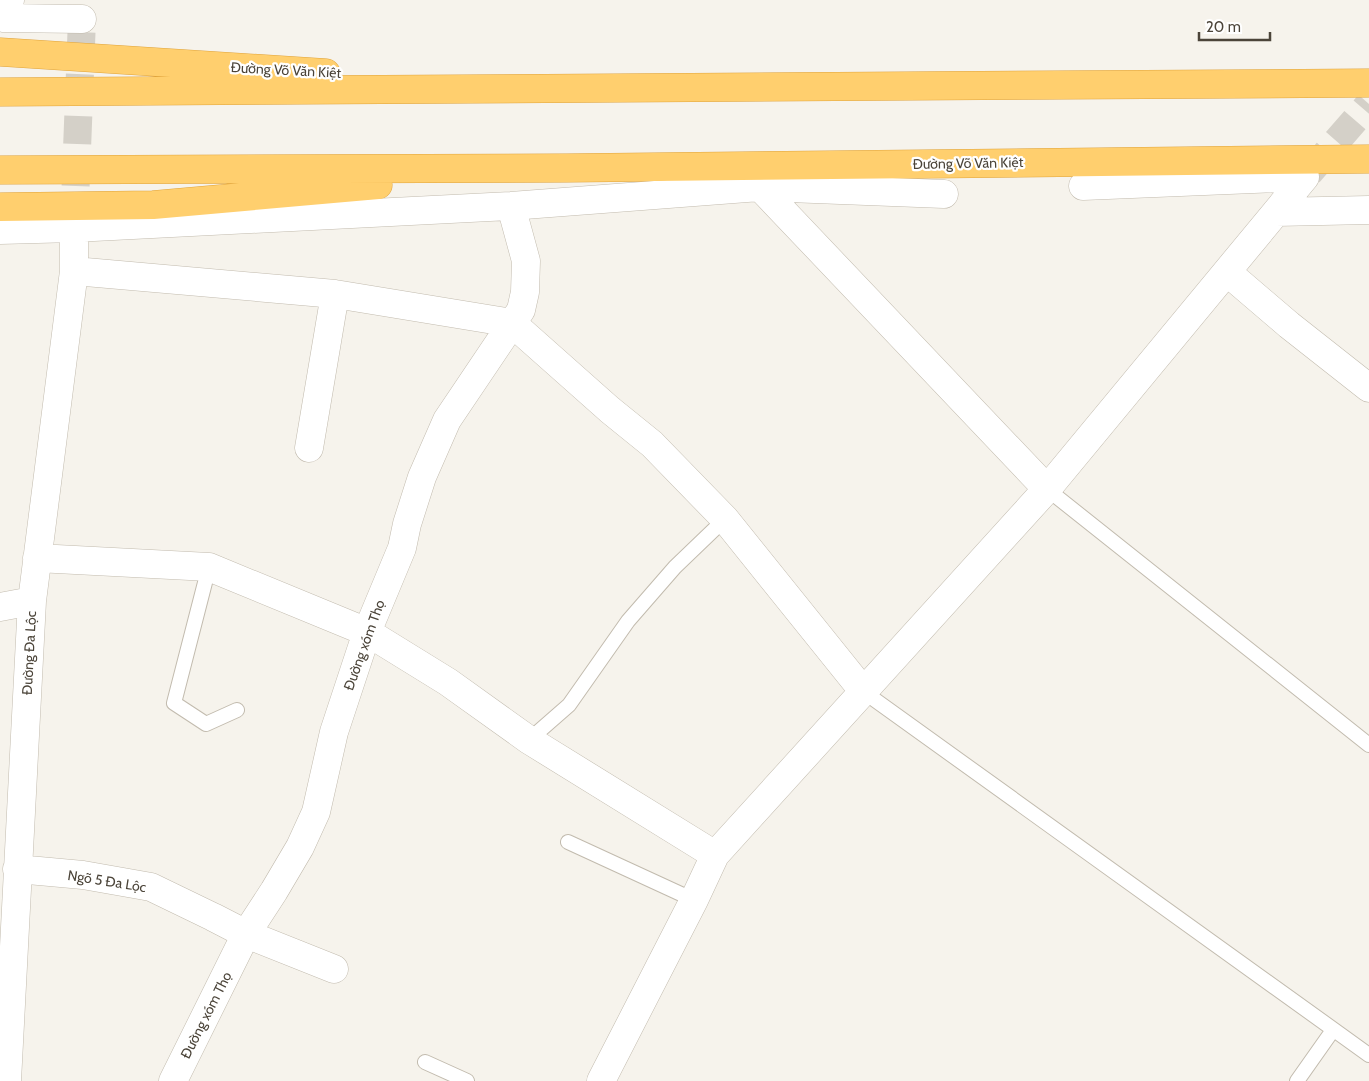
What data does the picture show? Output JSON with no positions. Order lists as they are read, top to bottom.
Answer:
{
  "streets": {
    "highway": ["Đường Võ Văn Kiệt"],
    "street": ["Đường xóm Thọ", "Đường Đa Lộc", "Ngõ 5 Đa Lộc"]
  },
  "crossings": [
    ["Đường xóm Thọ", "Ngõ 5 Đa Lộc"],
    ["Đường Đa Lộc", "Ngõ 5 Đa Lộc"]
  ],
  "scale_bar": "20 m"
}
